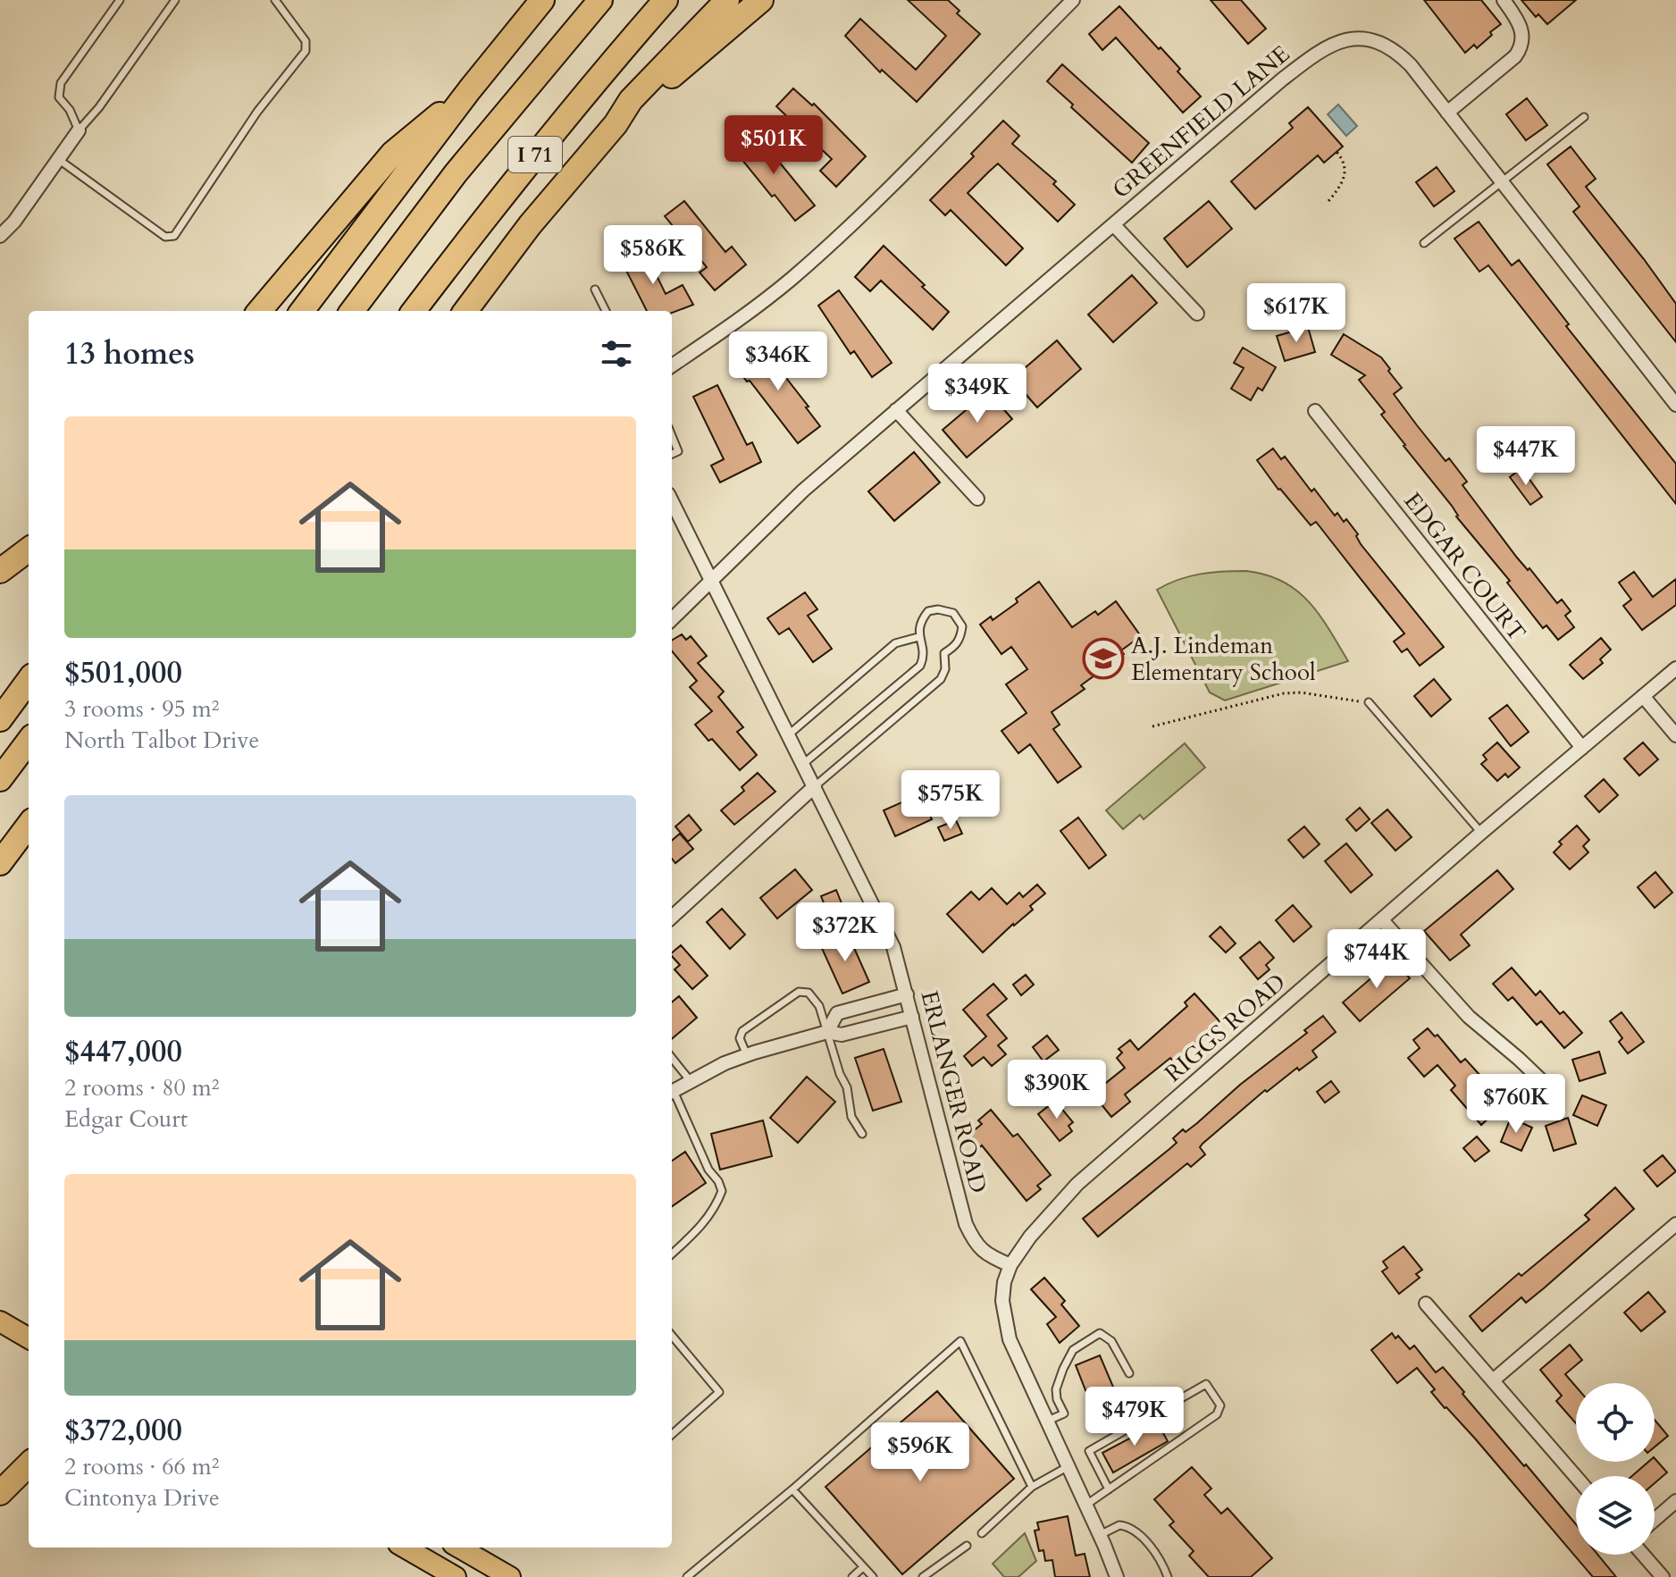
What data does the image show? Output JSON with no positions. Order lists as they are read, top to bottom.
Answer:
{
  "streets": {
    "highway": ["I 71"],
    "street": [
      "GREENFIELD LANE",
      "EDGAR COURT",
      "RIGGS ROAD",
      "ERLANGER ROAD"
    ]
  },
  "crossings": [
    ["GREENFIELD LANE", "ERLANGER ROAD"],
    ["EDGAR COURT", "RIGGS ROAD"],
    ["RIGGS ROAD", "ERLANGER ROAD"]
  ],
  "places": {
    "school or university": ["A.J. Lindeman Elementary School"]
  },
  "page": {
    "price": [
      "$501K",
      "$586K",
      "$617K",
      "$346K",
      "$349K",
      "$447K",
      "$575K",
      "$372K",
      "$744K",
      "$390K",
      "$760K",
      "$479K",
      "$596K"
    ],
    "heading": "13 homes",
    "list": [
      {
        "name": "$501,000",
        "note": "3 rooms · 95 m² · North Talbot Drive"
      },
      {
        "name": "$447,000",
        "note": "2 rooms · 80 m² · Edgar Court"
      },
      {
        "name": "$372,000",
        "note": "2 rooms · 66 m² · Cintonya Drive"
      }
    ]
  }
}
